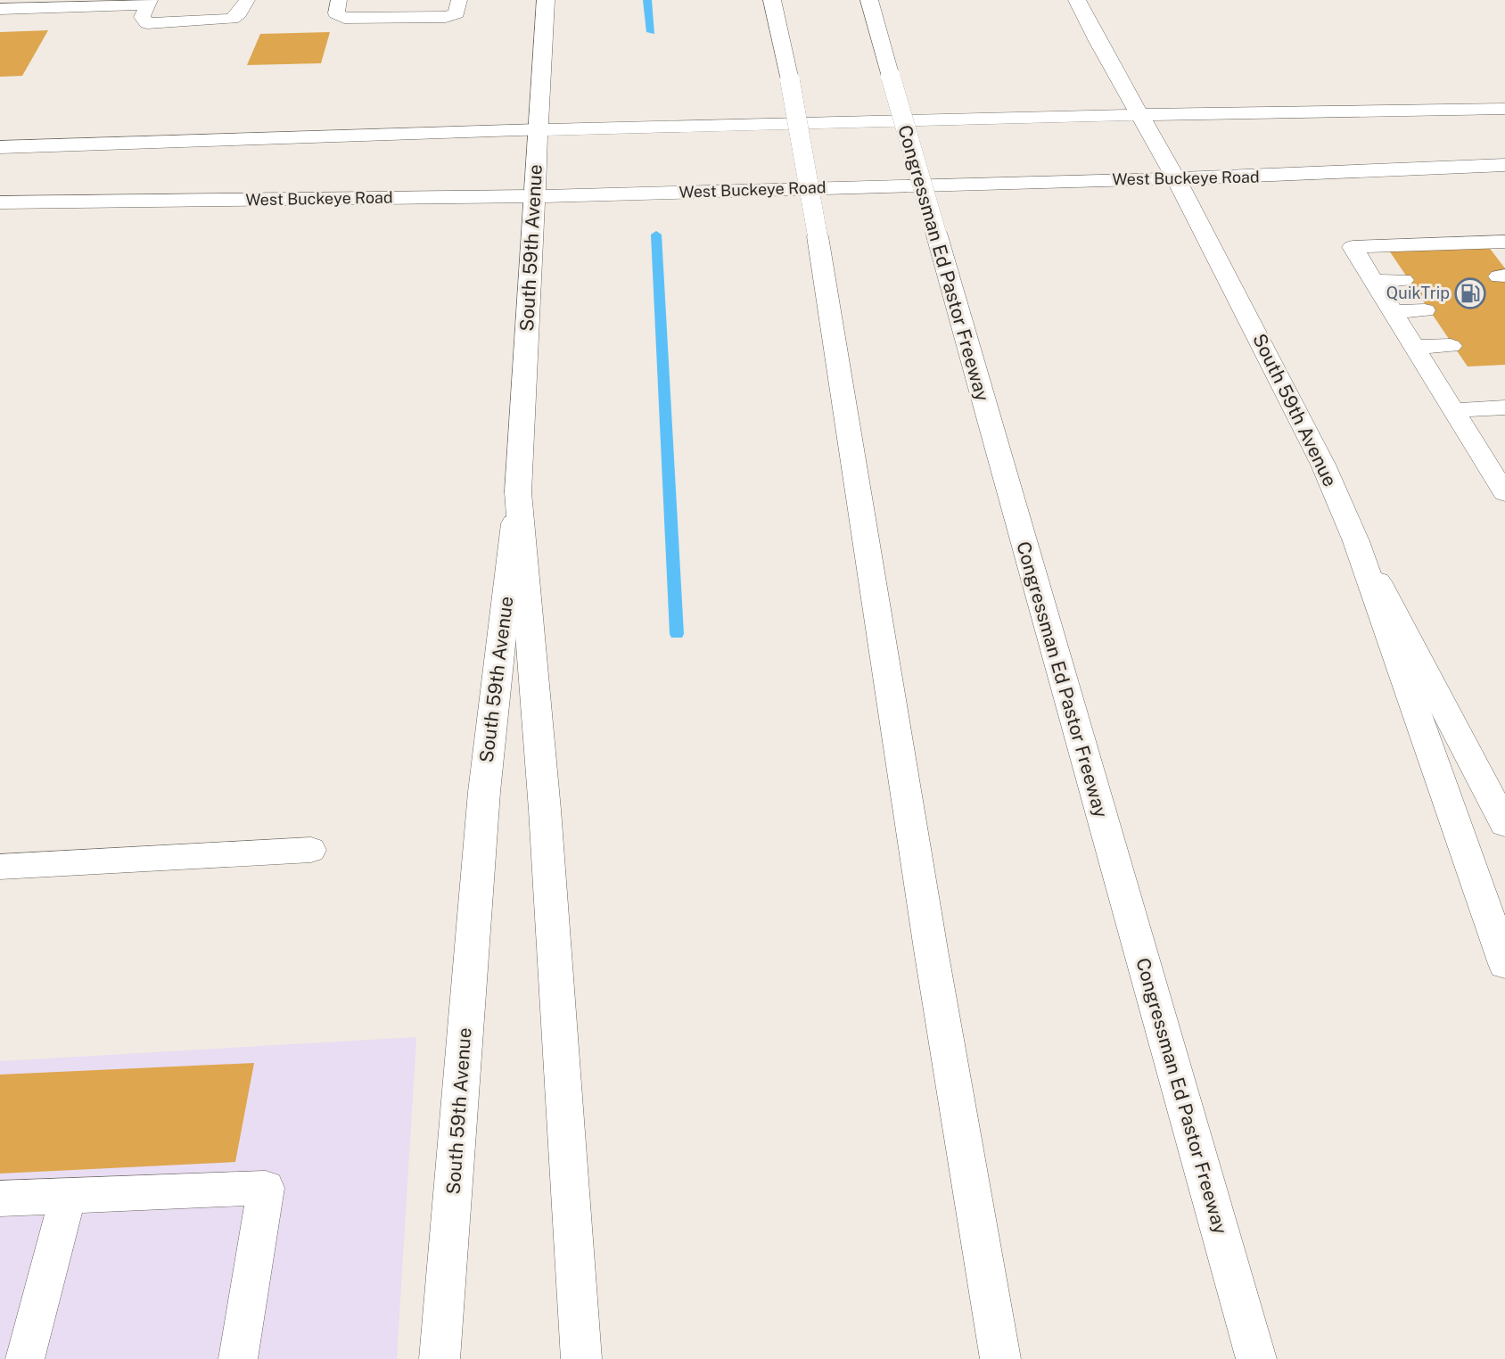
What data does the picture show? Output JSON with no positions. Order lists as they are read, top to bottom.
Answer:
{
  "streets": {
    "main road": ["West Buckeye Road", "South 59th Avenue", "Congressman Ed Pastor Freeway"]
  },
  "crossings": [
    ["West Buckeye Road", "South 59th Avenue"]
  ],
  "places": {
    "fuel station": ["QuikTrip"]
  }
}
